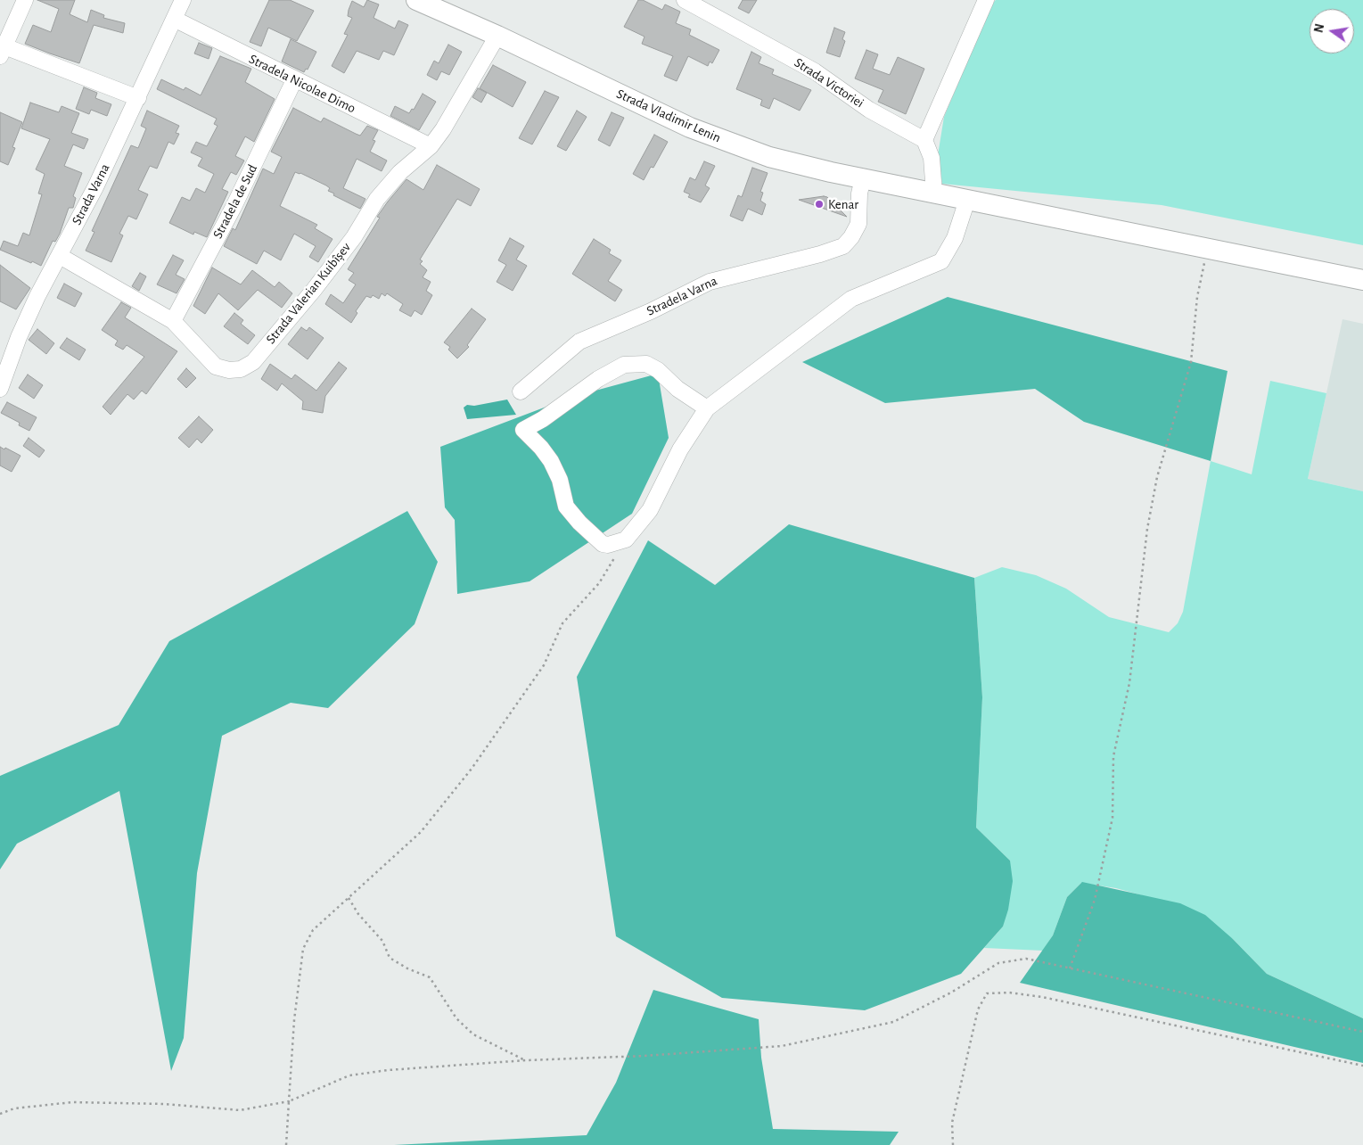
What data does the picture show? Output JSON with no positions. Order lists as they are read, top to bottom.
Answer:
{
  "streets": {
    "main road": ["Strada Vladimir Lenin"],
    "street": [
      "Strada Victoriei",
      "Stradela Nicolae Dimo",
      "Strada Varna",
      "Stradela de Sud",
      "Strada Valerian Kuibîșev",
      "Stradela Varna"
    ]
  },
  "crossings": [
    ["Stradela Nicolae Dimo", "Strada Varna"],
    ["Stradela Nicolae Dimo", "Stradela de Sud"],
    ["Stradela Nicolae Dimo", "Strada Valerian Kuibîșev"],
    ["Strada Vladimir Lenin", "Strada Valerian Kuibîșev"],
    ["Strada Vladimir Lenin", "Stradela Varna"],
    ["Strada Varna", "Strada Valerian Kuibîșev"],
    ["Stradela de Sud", "Strada Valerian Kuibîșev"]
  ],
  "places": ["Kenar"],
  "north": "left"
}
